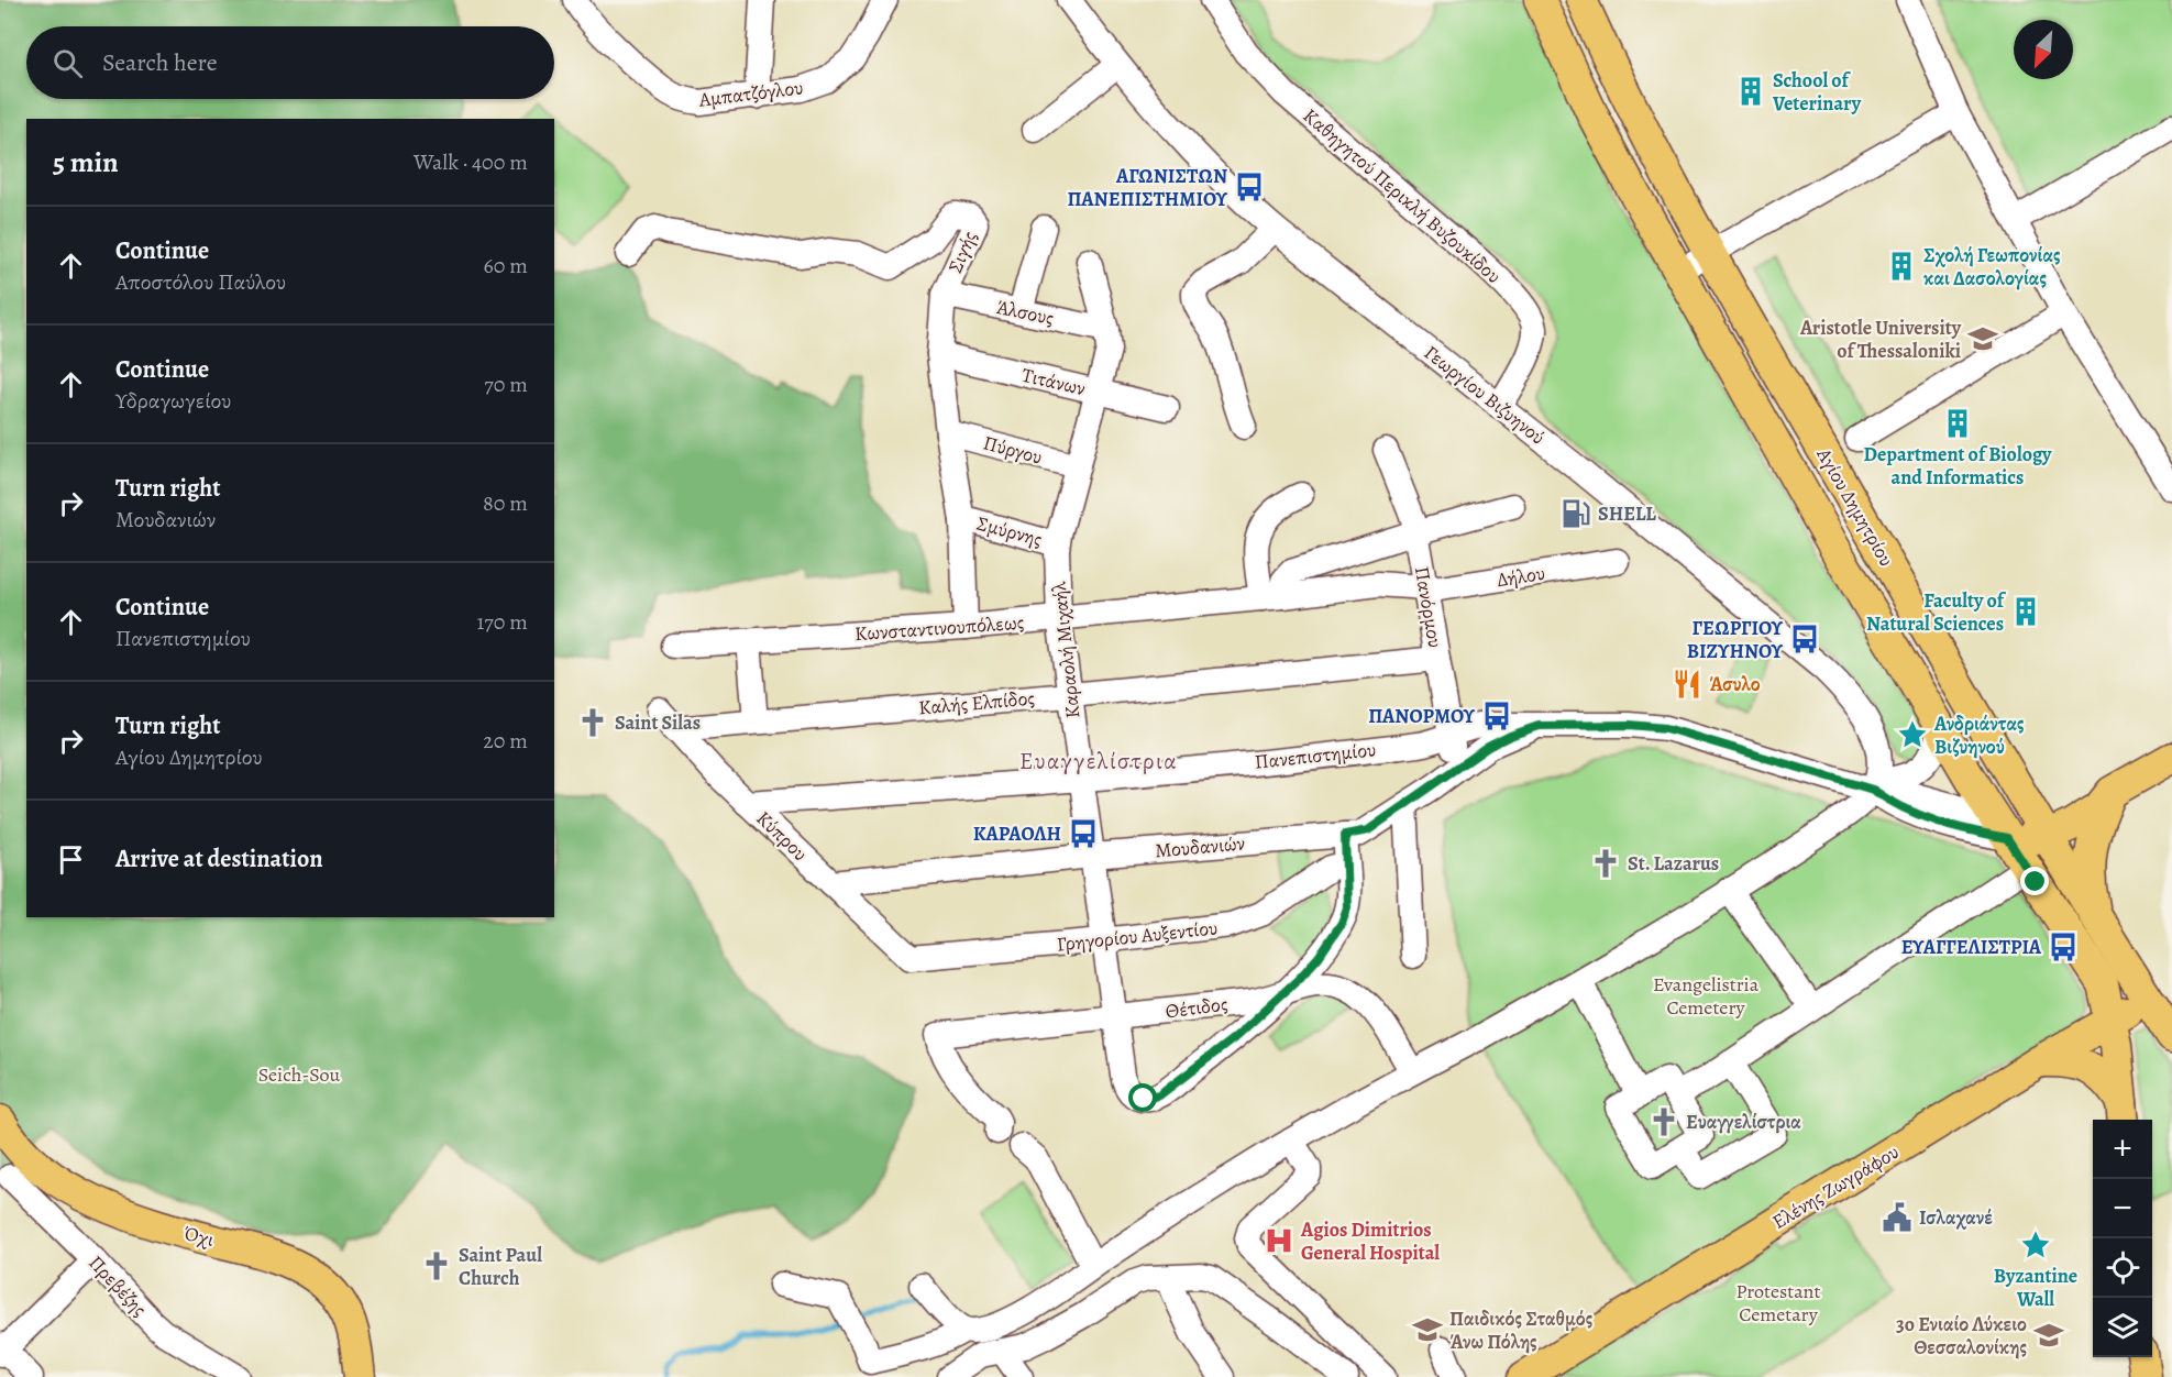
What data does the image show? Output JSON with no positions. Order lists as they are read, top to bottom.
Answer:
{
  "streets": {
    "main road": ["Αγίου Δημητρίου", "Ελένης Ζωγράφου", "Όχι"],
    "street": [
      "Αμπατζόγλου",
      "Καθηγητού Περικλή Βυζουκίδου",
      "Σιγής",
      "Άλσους",
      "Τιτάνων",
      "Γεωργίου Βιζυηνού",
      "Πύργου",
      "Σμύρνης",
      "Δήλου",
      "Πανόρμου",
      "Κωνσταντινουπόλεως",
      "Καραολή Μιχαήλ",
      "Καλής Ελπίδος",
      "Πανεπιστημίου",
      "Κύπρου",
      "Μουδανιών",
      "Γρηγορίου Αυξεντίου",
      "Θέτιδος",
      "Πρεβέζης"
    ]
  },
  "crossings": [
    ["Καθηγητού Περικλή Βυζουκίδου", "Γεωργίου Βιζυηνού"],
    ["Σιγής", "Άλσους"],
    ["Σιγής", "Τιτάνων"],
    ["Σιγής", "Πύργου"],
    ["Σιγής", "Σμύρνης"],
    ["Σιγής", "Κωνσταντινουπόλεως"],
    ["Άλσους", "Καραολή Μιχαήλ"],
    ["Τιτάνων", "Καραολή Μιχαήλ"],
    ["Γεωργίου Βιζυηνού", "Πανεπιστημίου"],
    ["Πύργου", "Καραολή Μιχαήλ"],
    ["Αγίου Δημητρίου", "Πανεπιστημίου"],
    ["Αγίου Δημητρίου", "Ελένης Ζωγράφου"],
    ["Σμύρνης", "Καραολή Μιχαήλ"],
    ["Δήλου", "Πανόρμου"],
    ["Δήλου", "Κωνσταντινουπόλεως"],
    ["Πανόρμου", "Κωνσταντινουπόλεως"],
    ["Πανόρμου", "Καλής Ελπίδος"],
    ["Πανόρμου", "Πανεπιστημίου"],
    ["Πανόρμου", "Μουδανιών"],
    ["Κωνσταντινουπόλεως", "Καραολή Μιχαήλ"],
    ["Καραολή Μιχαήλ", "Καλής Ελπίδος"],
    ["Καραολή Μιχαήλ", "Πανεπιστημίου"],
    ["Καραολή Μιχαήλ", "Μουδανιών"],
    ["Καραολή Μιχαήλ", "Γρηγορίου Αυξεντίου"],
    ["Καραολή Μιχαήλ", "Θέτιδος"],
    ["Καλής Ελπίδος", "Κύπρου"],
    ["Πανεπιστημίου", "Κύπρου"],
    ["Πανεπιστημίου", "Μουδανιών"],
    ["Κύπρου", "Μουδανιών"],
    ["Κύπρου", "Γρηγορίου Αυξεντίου"],
    ["Όχι", "Πρεβέζης"]
  ],
  "districts": ["Ευαγγελίστρια"],
  "parks": ["Evangelistria Cemetery", "Seich-Sou", "Protestant Cemetary"],
  "places": {
    "building": [
      "School of Veterinary",
      "Σχολή Γεωπονίας και Δασολογίας",
      "Department of Biology and Informatics",
      "Faculty of Natural Sciences"
    ],
    "bus stop": [
      "ΑΓΩΝΙΣΤΩΝ ΠΑΝΕΠΙΣΤΗΜΙΟΥ",
      "ΓΕΩΡΓΙΟΥ ΒΙΖΥΗΝΟΥ",
      "ΠΑΝΟΡΜΟΥ",
      "ΚΑΡΑΟΛΗ",
      "ΕΥΑΓΓΕΛΙΣΤΡΙΑ"
    ],
    "school or university": ["Aristotle University of Thessaloniki", "Παιδικός Σταθμός Άνω Πόλης", "3o Ενιαίο Λύκειο Θεσσαλονίκης"],
    "fuel station": ["SHELL"],
    "restaurant": ["Άσυλο"],
    "church": [
      "Saint Silas",
      "St. Lazarus",
      "Ευαγγελίστρια",
      "Saint Paul Church"
    ],
    "place": ["Ανδριάντας Βιζυηνού", "Byzantine Wall"],
    "public building": ["Ισλαχανέ"],
    "hospital": ["Agios Dimitrios General Hospital"]
  },
  "north": "bottom left",
  "page": {
    "search": "Search here",
    "heading": ["5 min", "Walk · 400 m"],
    "list": [
      ["Continue", "Αποστόλου Παύλου", "60 m"],
      ["Continue", "Υδραγωγείου", "70 m"],
      ["Turn right", "Μουδανιών", "80 m"],
      ["Continue", "Πανεπιστημίου", "170 m"],
      ["Turn right", "Αγίου Δημητρίου", "20 m"],
      "Arrive at destination"
    ],
    "map_buttons": ["+", "−"]
  }
}
